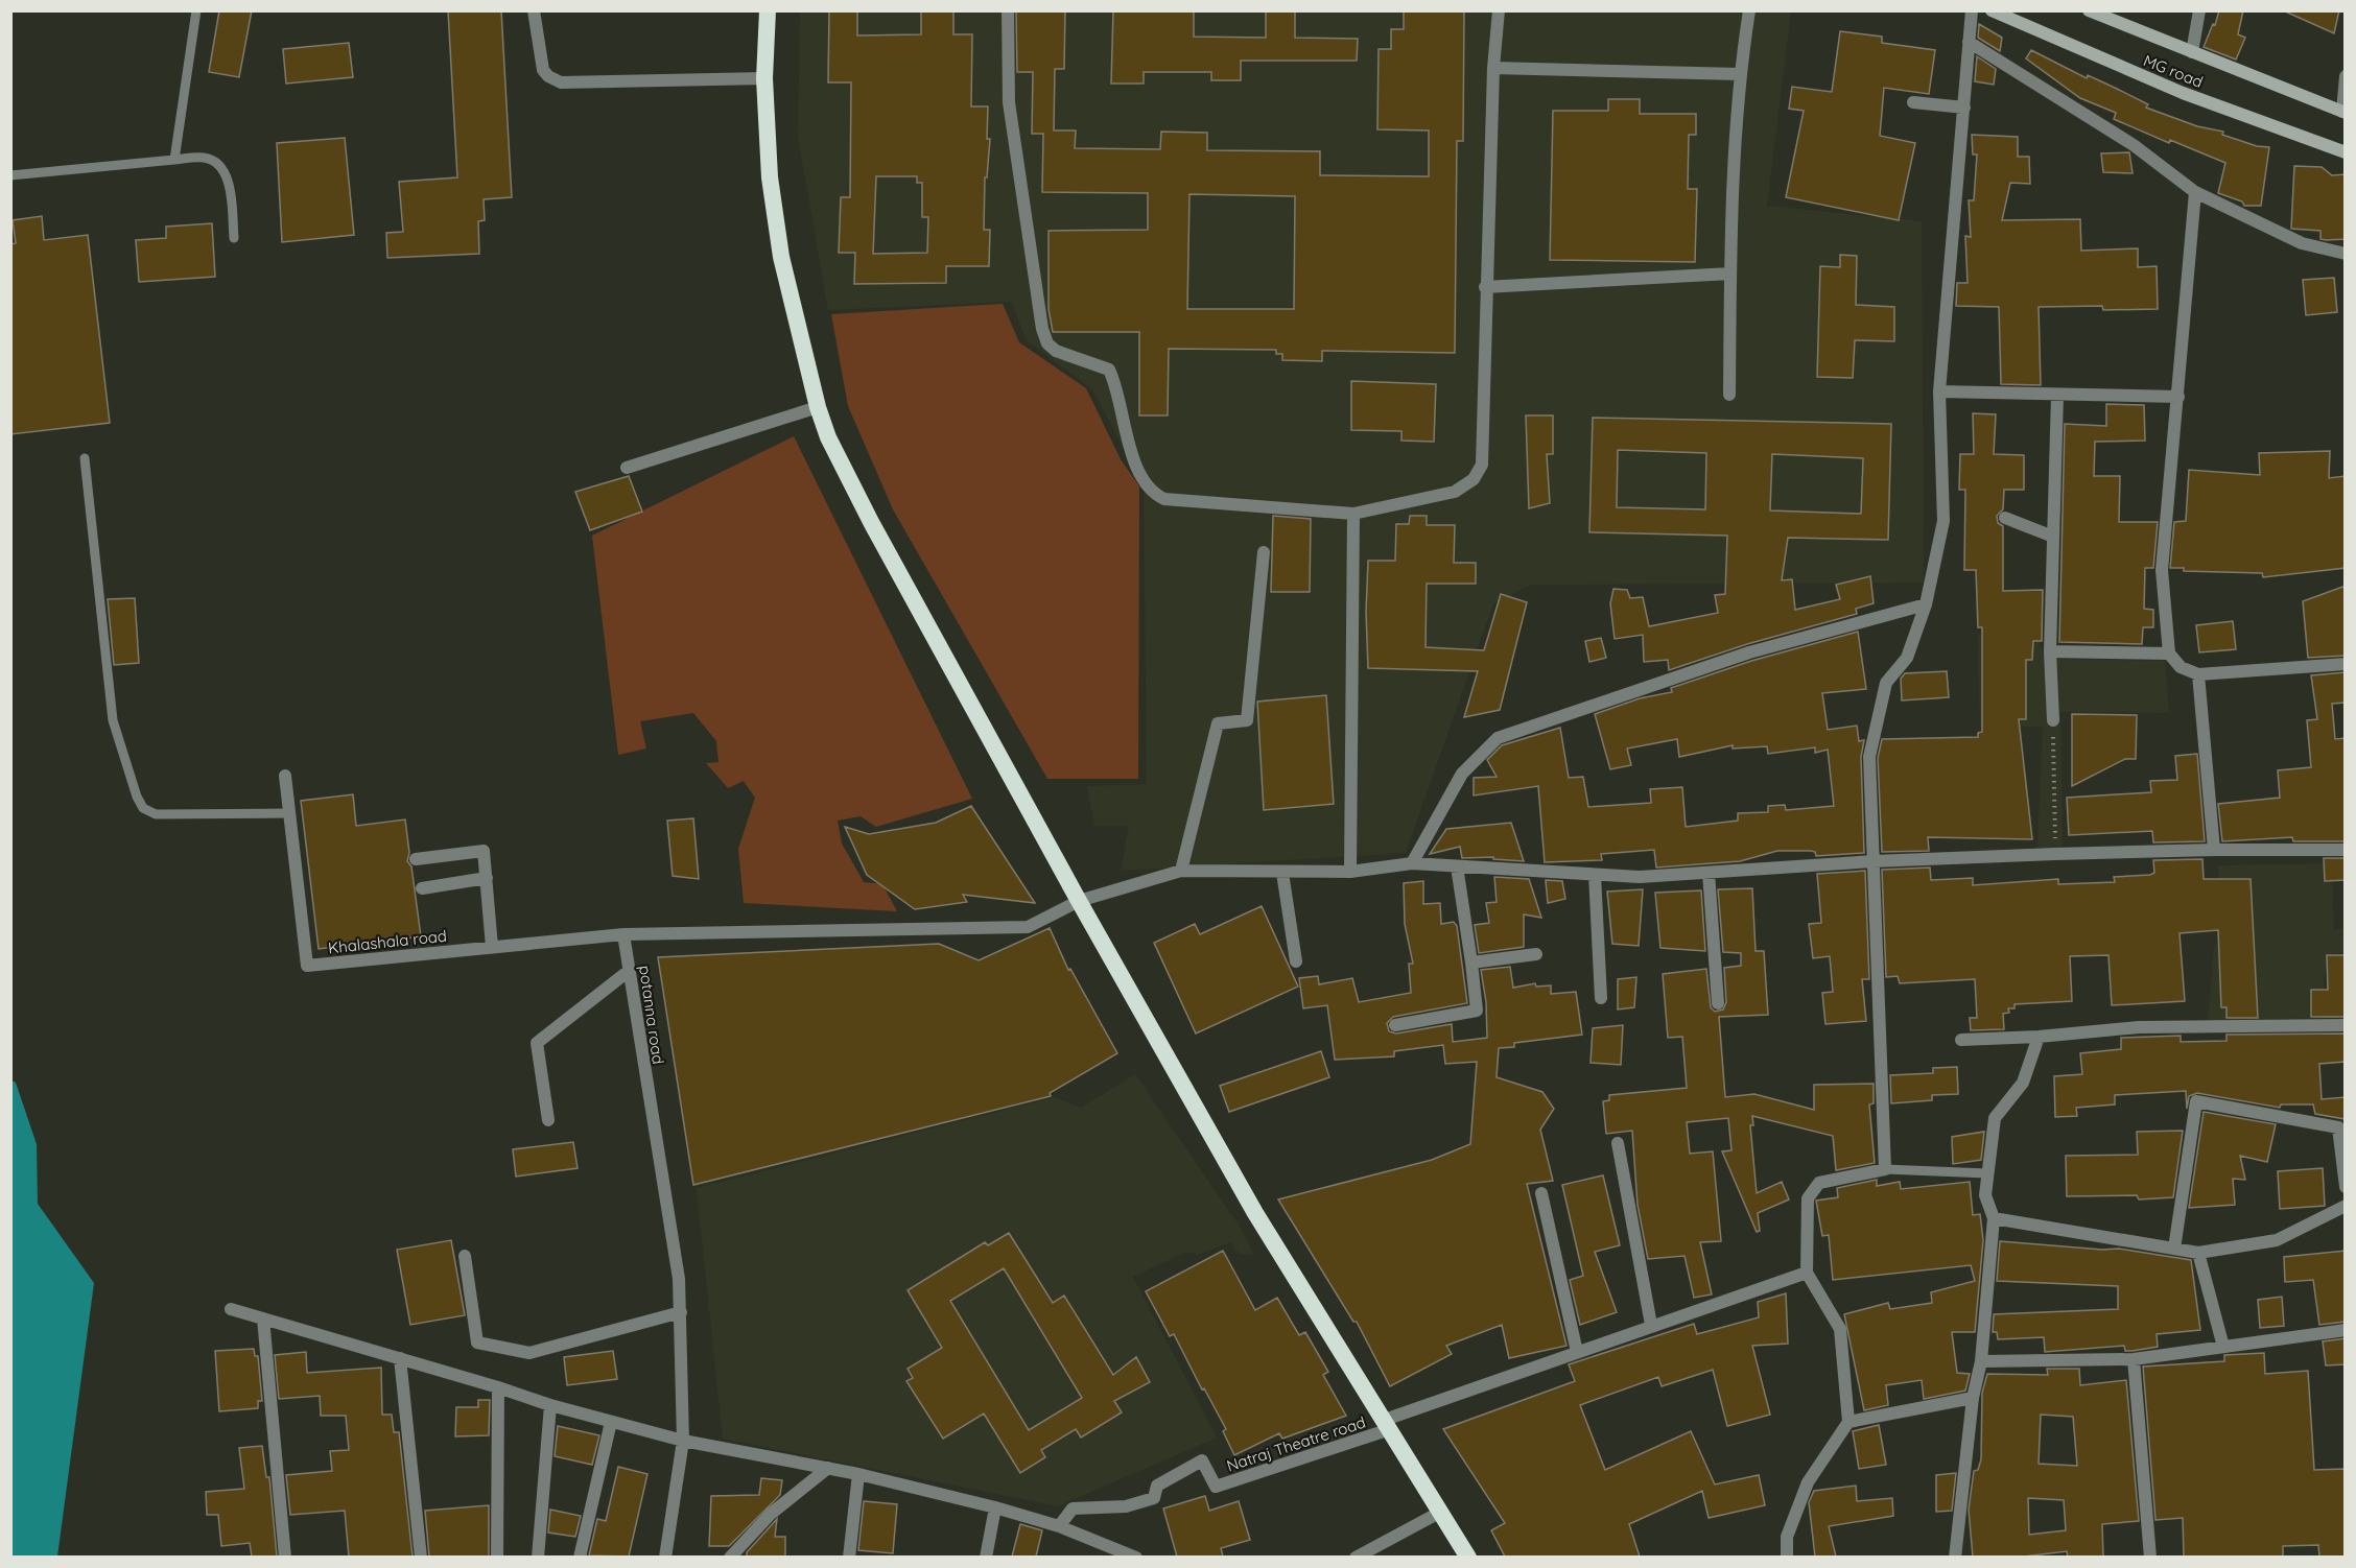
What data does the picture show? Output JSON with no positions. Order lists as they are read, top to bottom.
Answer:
{
  "streets": {
    "main road": ["MG road"],
    "street": ["Khalashala road", "potanna road", "Natraj Theatre road"]
  },
  "crossings": [
    ["Khalashala road", "potanna road"]
  ]
}
